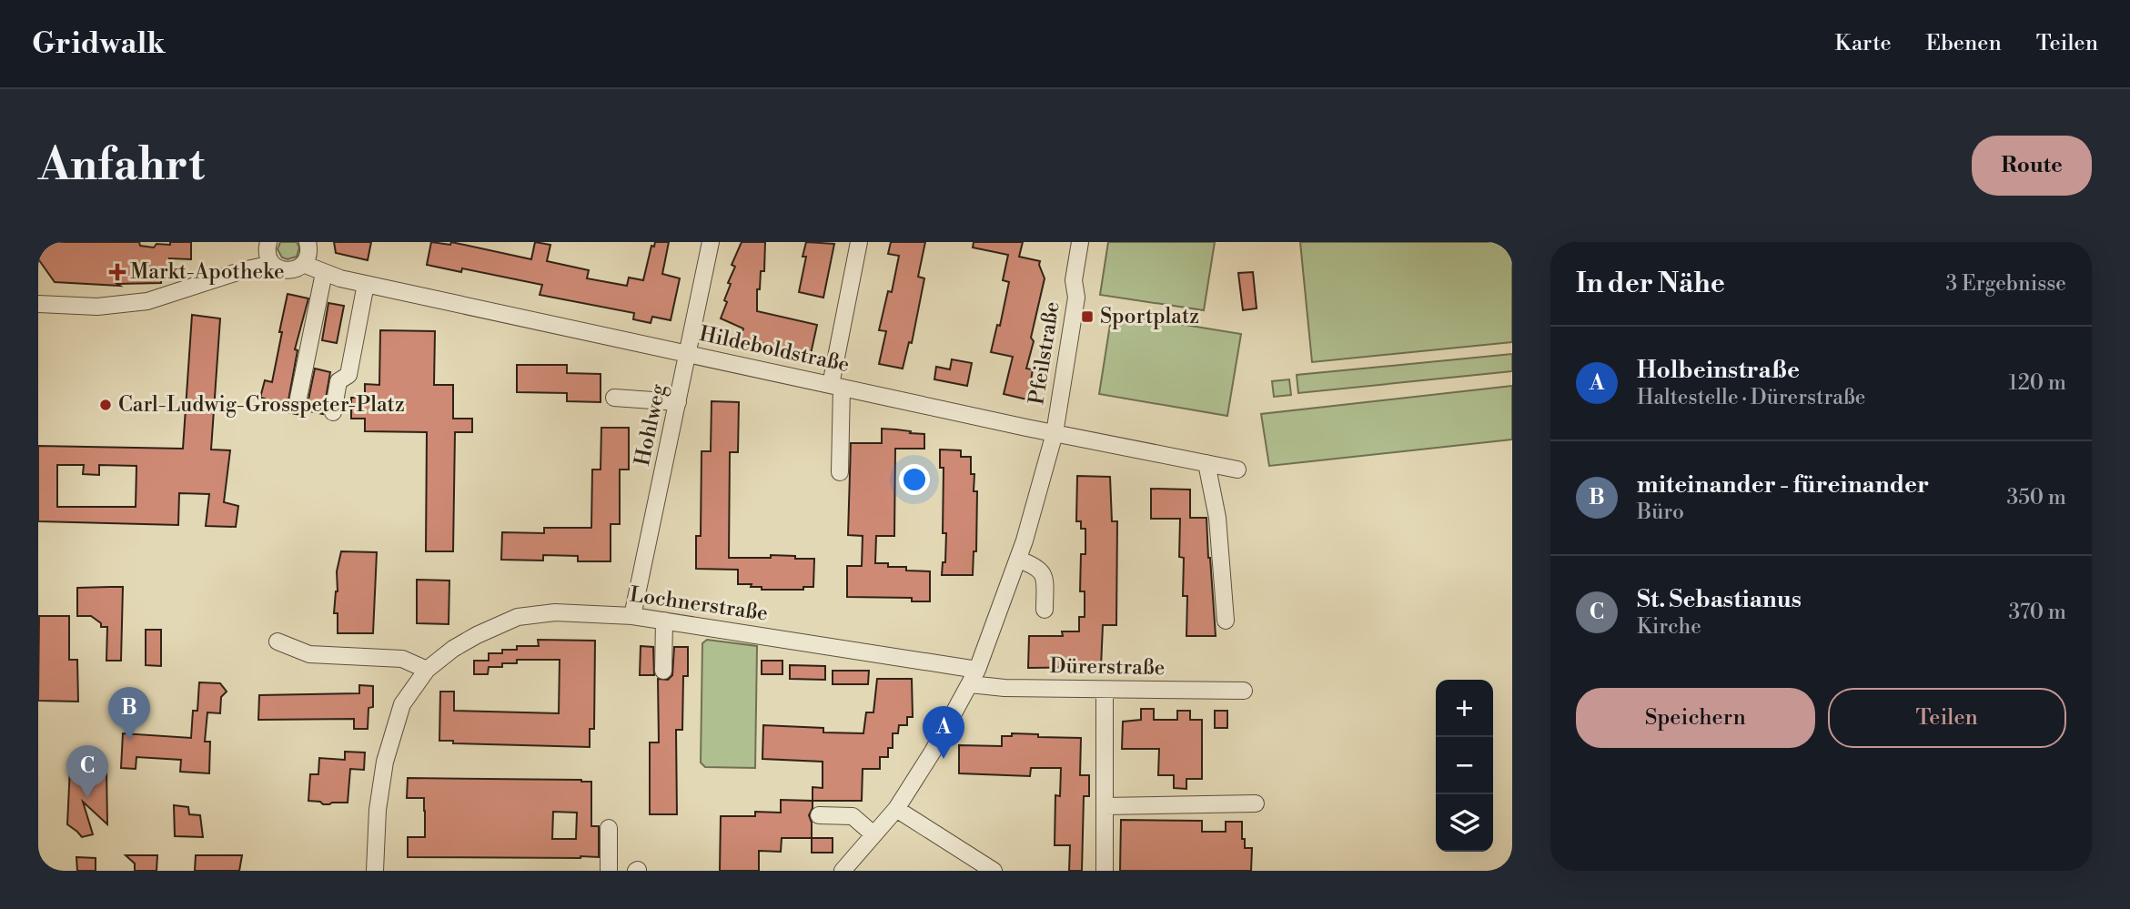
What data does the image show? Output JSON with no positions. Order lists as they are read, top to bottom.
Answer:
{
  "streets": {
    "street": [
      "Hildeboldstraße",
      "Pfeilstraße",
      "Hohlweg",
      "Lochnerstraße",
      "Dürerstraße"
    ]
  },
  "crossings": [
    ["Hildeboldstraße", "Pfeilstraße"],
    ["Hildeboldstraße", "Hohlweg"],
    ["Hohlweg", "Lochnerstraße"],
    ["Lochnerstraße", "Dürerstraße"]
  ],
  "places": {
    "health": ["Markt-Apotheke"],
    "transit": ["Sportplatz"],
    "other": ["Carl-Ludwig-Grosspeter-Platz"]
  },
  "page": {
    "header": "Gridwalk",
    "nav": ["Karte", "Ebenen", "Teilen"],
    "buttons": [
      "Route",
      ["Speichern", "Teilen"]
    ],
    "title": "Anfahrt",
    "heading": ["In der Nähe", "3 Ergebnisse"],
    "list": [
      {
        "mark": "A",
        "name": "Holbeinstraße",
        "note": "Haltestelle · Dürerstraße",
        "value": "120 m"
      },
      {
        "mark": "B",
        "name": "miteinander - füreinander",
        "note": "Büro",
        "value": "350 m"
      },
      {
        "mark": "C",
        "name": "St. Sebastianus",
        "note": "Kirche",
        "value": "370 m"
      }
    ],
    "map_buttons": ["+", "−"],
    "pins": ["B", "A", "C"]
  }
}
